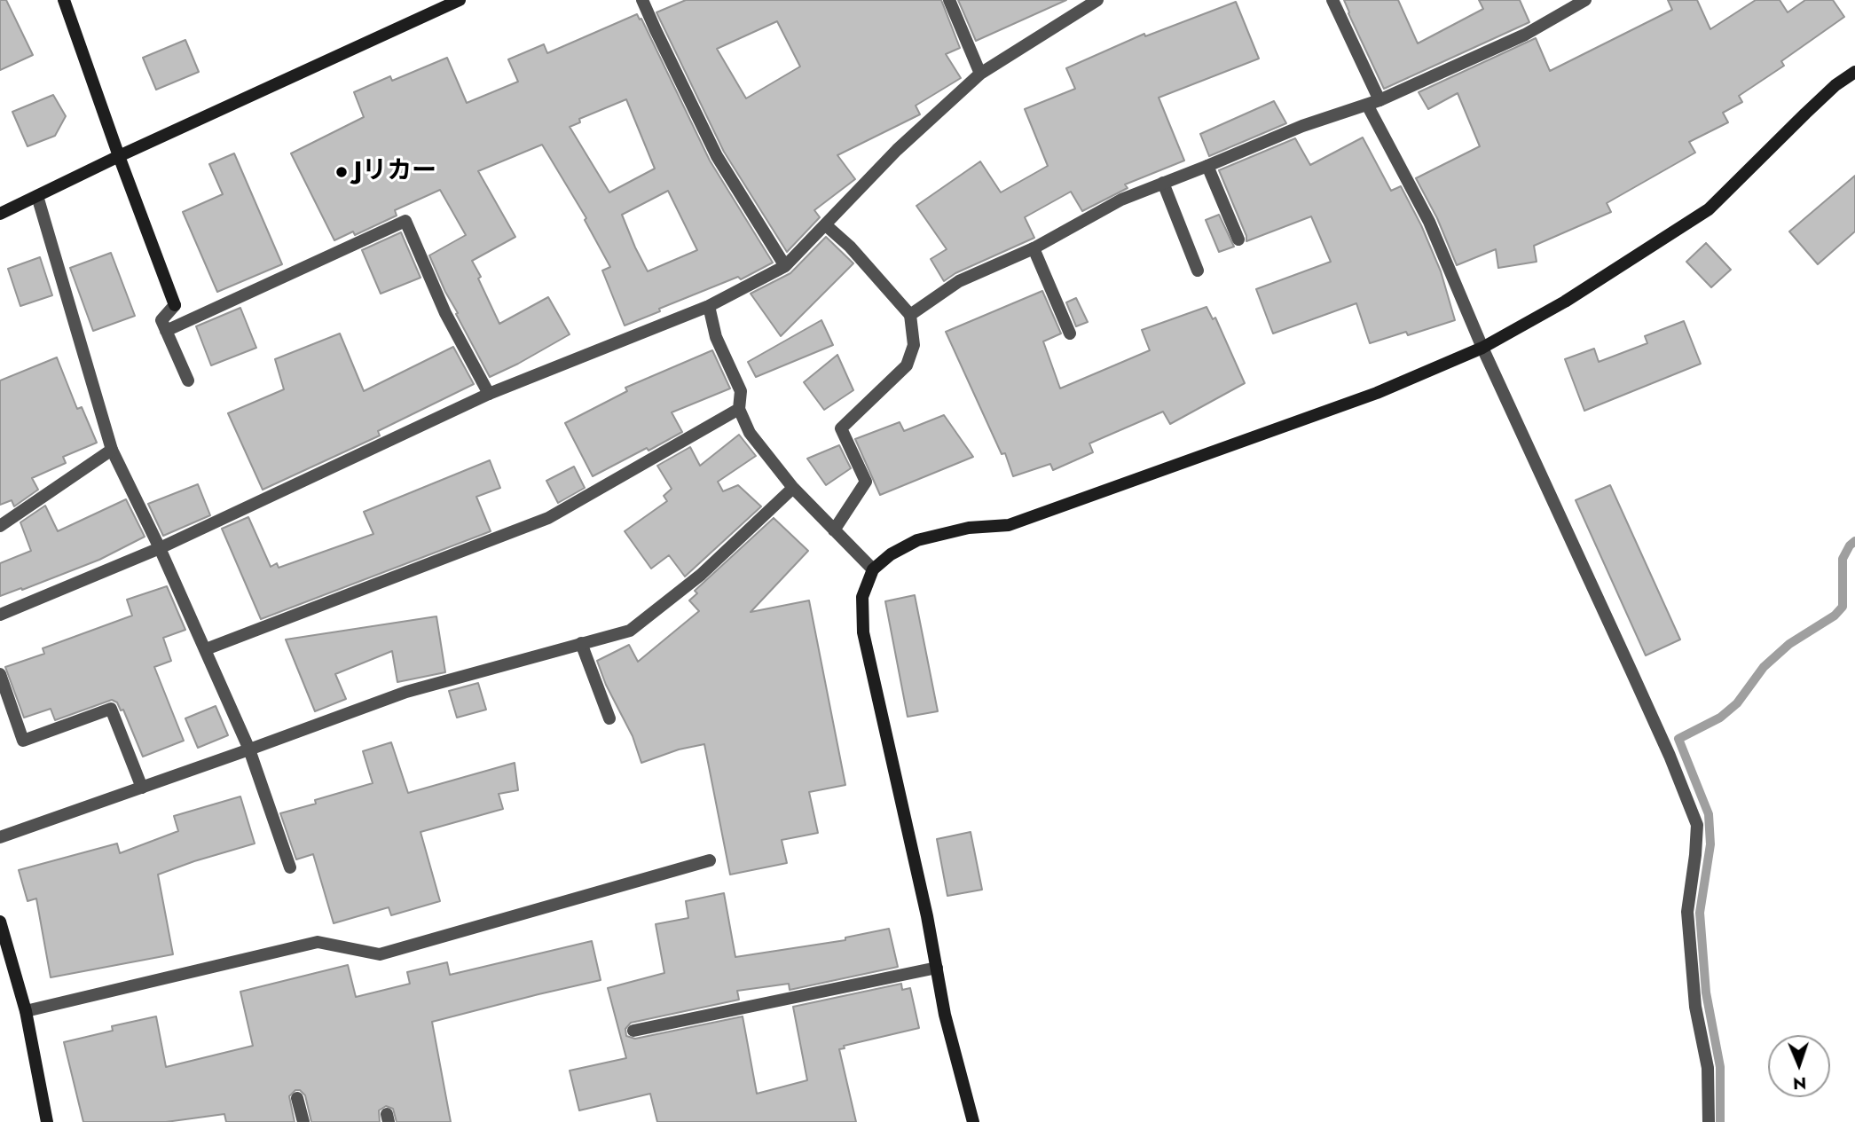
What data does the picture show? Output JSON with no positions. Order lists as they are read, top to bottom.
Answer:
{
  "places": ["Jリカー"],
  "north": "bottom"
}
